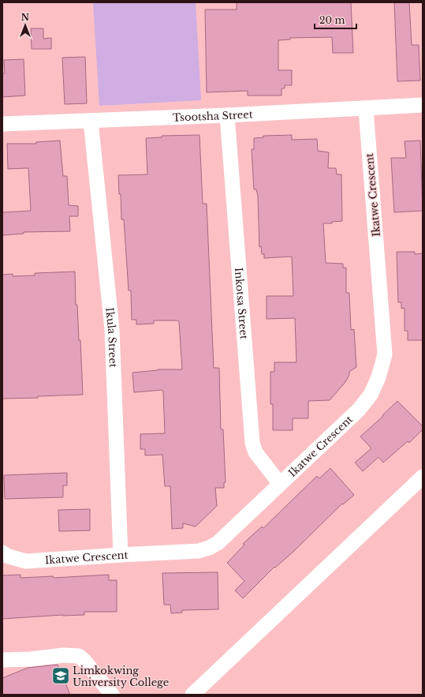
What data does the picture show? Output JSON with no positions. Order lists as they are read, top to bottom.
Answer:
{
  "streets": {
    "street": [
      "Tsootsha Street",
      "Ikatwe Crescent",
      "Inkotsa Street",
      "Ikula Street"
    ]
  },
  "crossings": [
    ["Tsootsha Street", "Ikatwe Crescent"],
    ["Tsootsha Street", "Inkotsa Street"],
    ["Tsootsha Street", "Ikula Street"],
    ["Ikatwe Crescent", "Inkotsa Street"],
    ["Ikatwe Crescent", "Ikula Street"]
  ],
  "places": {
    "school or university": ["Limkokwing University College"]
  },
  "scale_bar": "20 m",
  "north": "top"
}
